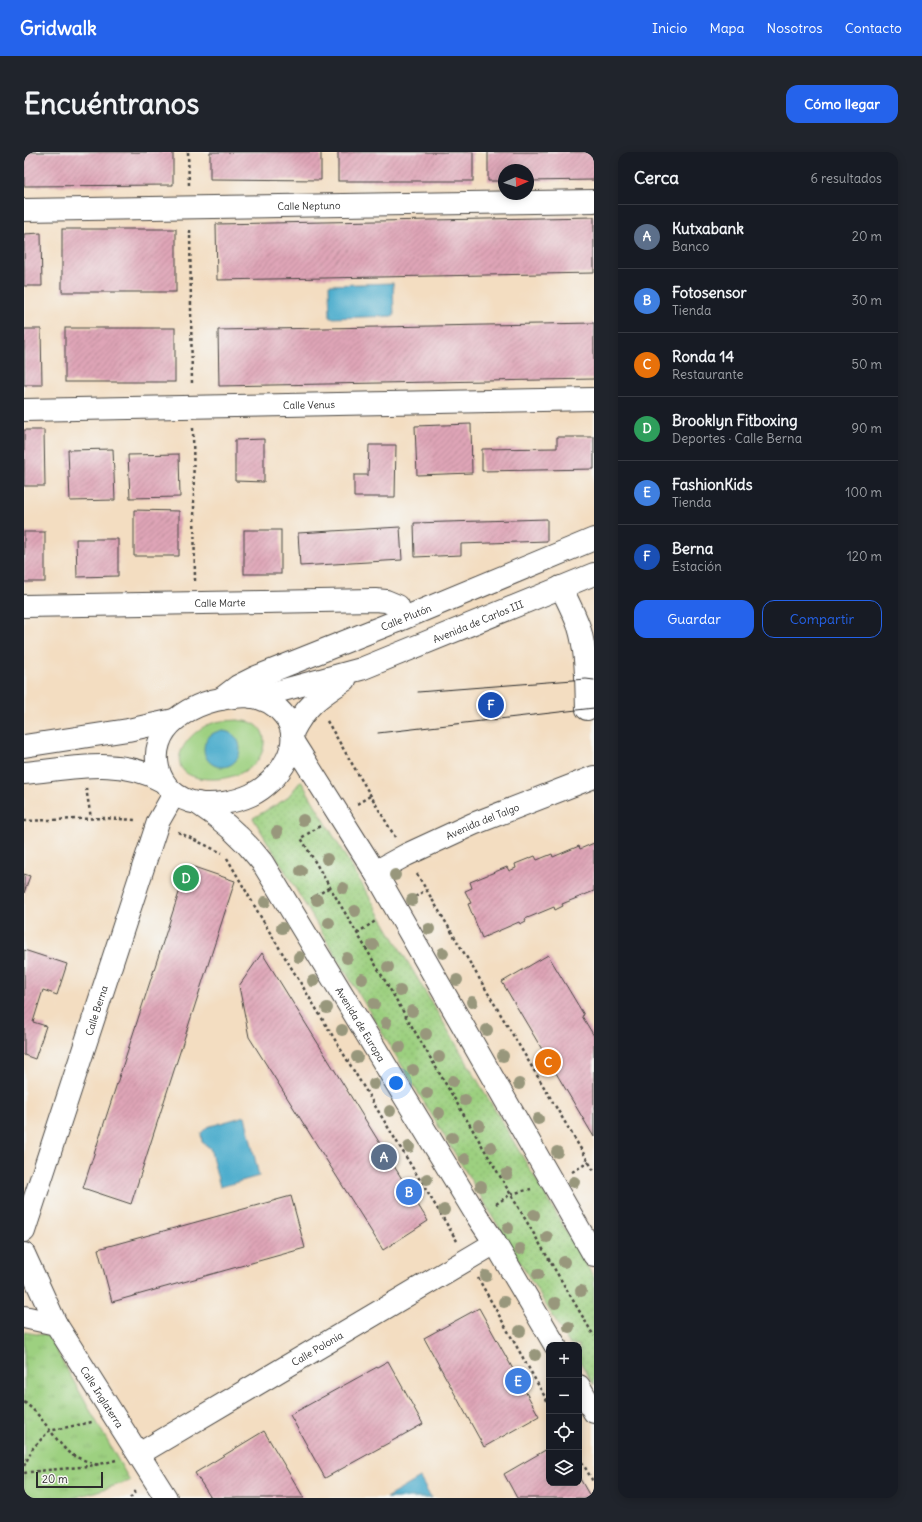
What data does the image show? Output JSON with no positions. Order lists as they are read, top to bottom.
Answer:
{
  "streets": {
    "street": [
      "Calle Neptuno",
      "Calle Venus",
      "Calle Marte",
      "Calle Plutón",
      "Avenida de Carlos III",
      "Avenida del Talgo",
      "Calle Berna",
      "Avenida de Europa",
      "Calle Polonia",
      "Calle Inglaterra"
    ]
  },
  "crossings": [
    ["Calle Marte", "Calle Plutón"],
    ["Calle Plutón", "Avenida de Carlos III"],
    ["Calle Plutón", "Calle Berna"],
    ["Calle Plutón", "Avenida de Europa"],
    ["Avenida de Carlos III", "Calle Berna"],
    ["Avenida de Carlos III", "Avenida de Europa"],
    ["Calle Berna", "Avenida de Europa"],
    ["Avenida de Europa", "Calle Polonia"],
    ["Calle Polonia", "Calle Inglaterra"]
  ],
  "scale_bar": "20 m",
  "north": "right",
  "page": {
    "header": "Gridwalk",
    "nav": [
      "Inicio",
      "Mapa",
      "Nosotros",
      "Contacto"
    ],
    "buttons": [
      "Cómo llegar",
      ["Guardar", "Compartir"]
    ],
    "title": "Encuéntranos",
    "heading": ["Cerca", "6 resultados"],
    "list": [
      {
        "mark": "A",
        "name": "Kutxabank",
        "note": "Banco",
        "value": "20 m"
      },
      {
        "mark": "B",
        "name": "Fotosensor",
        "note": "Tienda",
        "value": "30 m"
      },
      {
        "mark": "C",
        "name": "Ronda 14",
        "note": "Restaurante",
        "value": "50 m"
      },
      {
        "mark": "D",
        "name": "Brooklyn Fitboxing",
        "note": "Deportes · Calle Berna",
        "value": "90 m"
      },
      {
        "mark": "E",
        "name": "FashionKids",
        "note": "Tienda",
        "value": "100 m"
      },
      {
        "mark": "F",
        "name": "Berna",
        "note": "Estación",
        "value": "120 m"
      }
    ],
    "pins": [
      "F",
      "D",
      "C",
      "A",
      "B",
      "E"
    ],
    "map_buttons": ["+", "−"],
    "scale": "20 m"
  }
}
